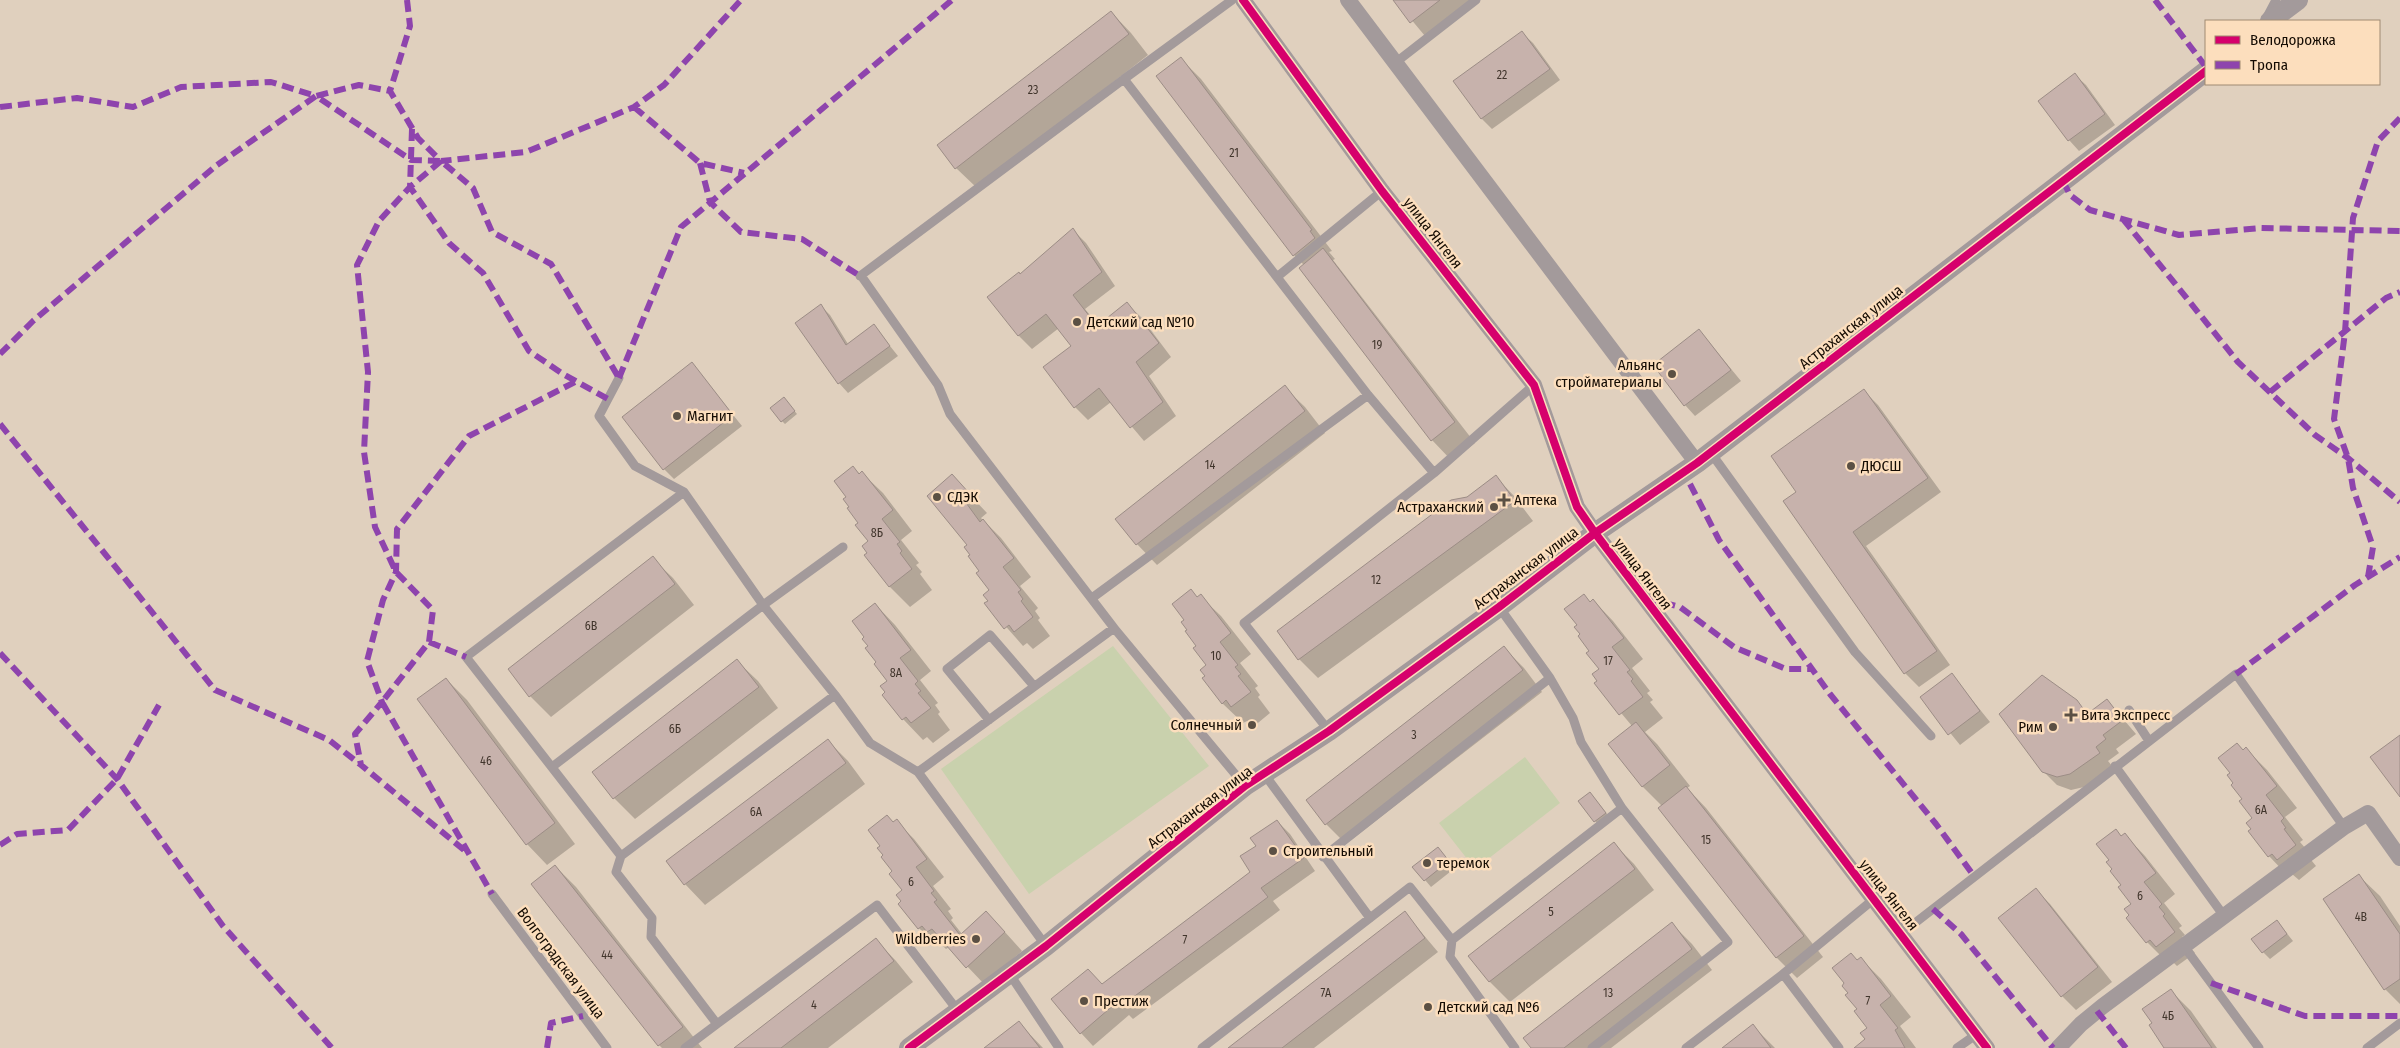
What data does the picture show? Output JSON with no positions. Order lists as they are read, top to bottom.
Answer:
{
  "streets": {
    "street": ["улица Янгеля", "Астраханская улица"],
    "lane": ["Волгоградская улица"]
  },
  "crossings": [
    ["улица Янгеля", "Астраханская улица"]
  ],
  "places": {
    "other": [
      "Детский сад №10",
      "Альянс стройматериалы",
      "Магнит",
      "ДЮСШ",
      "СДЭК",
      "Астраханский",
      "Солнечный",
      "Рим",
      "Строительный",
      "теремок",
      "Wildberries",
      "Престиж",
      "Детский сад №6"
    ],
    "health": ["Аптека", "Вита Экспресс"]
  },
  "house_numbers": [
    "22",
    "23",
    "21",
    "19",
    "14",
    "8Б",
    "12",
    "6В",
    "10",
    "17",
    "8А",
    "6Б",
    "3",
    "46",
    "6А",
    "6А",
    "15",
    "6",
    "6",
    "5",
    "4В",
    "7",
    "44",
    "7А",
    "13",
    "7",
    "4",
    "4Б"
  ],
  "legend": ["Велодорожка", "Тропа"]
}
